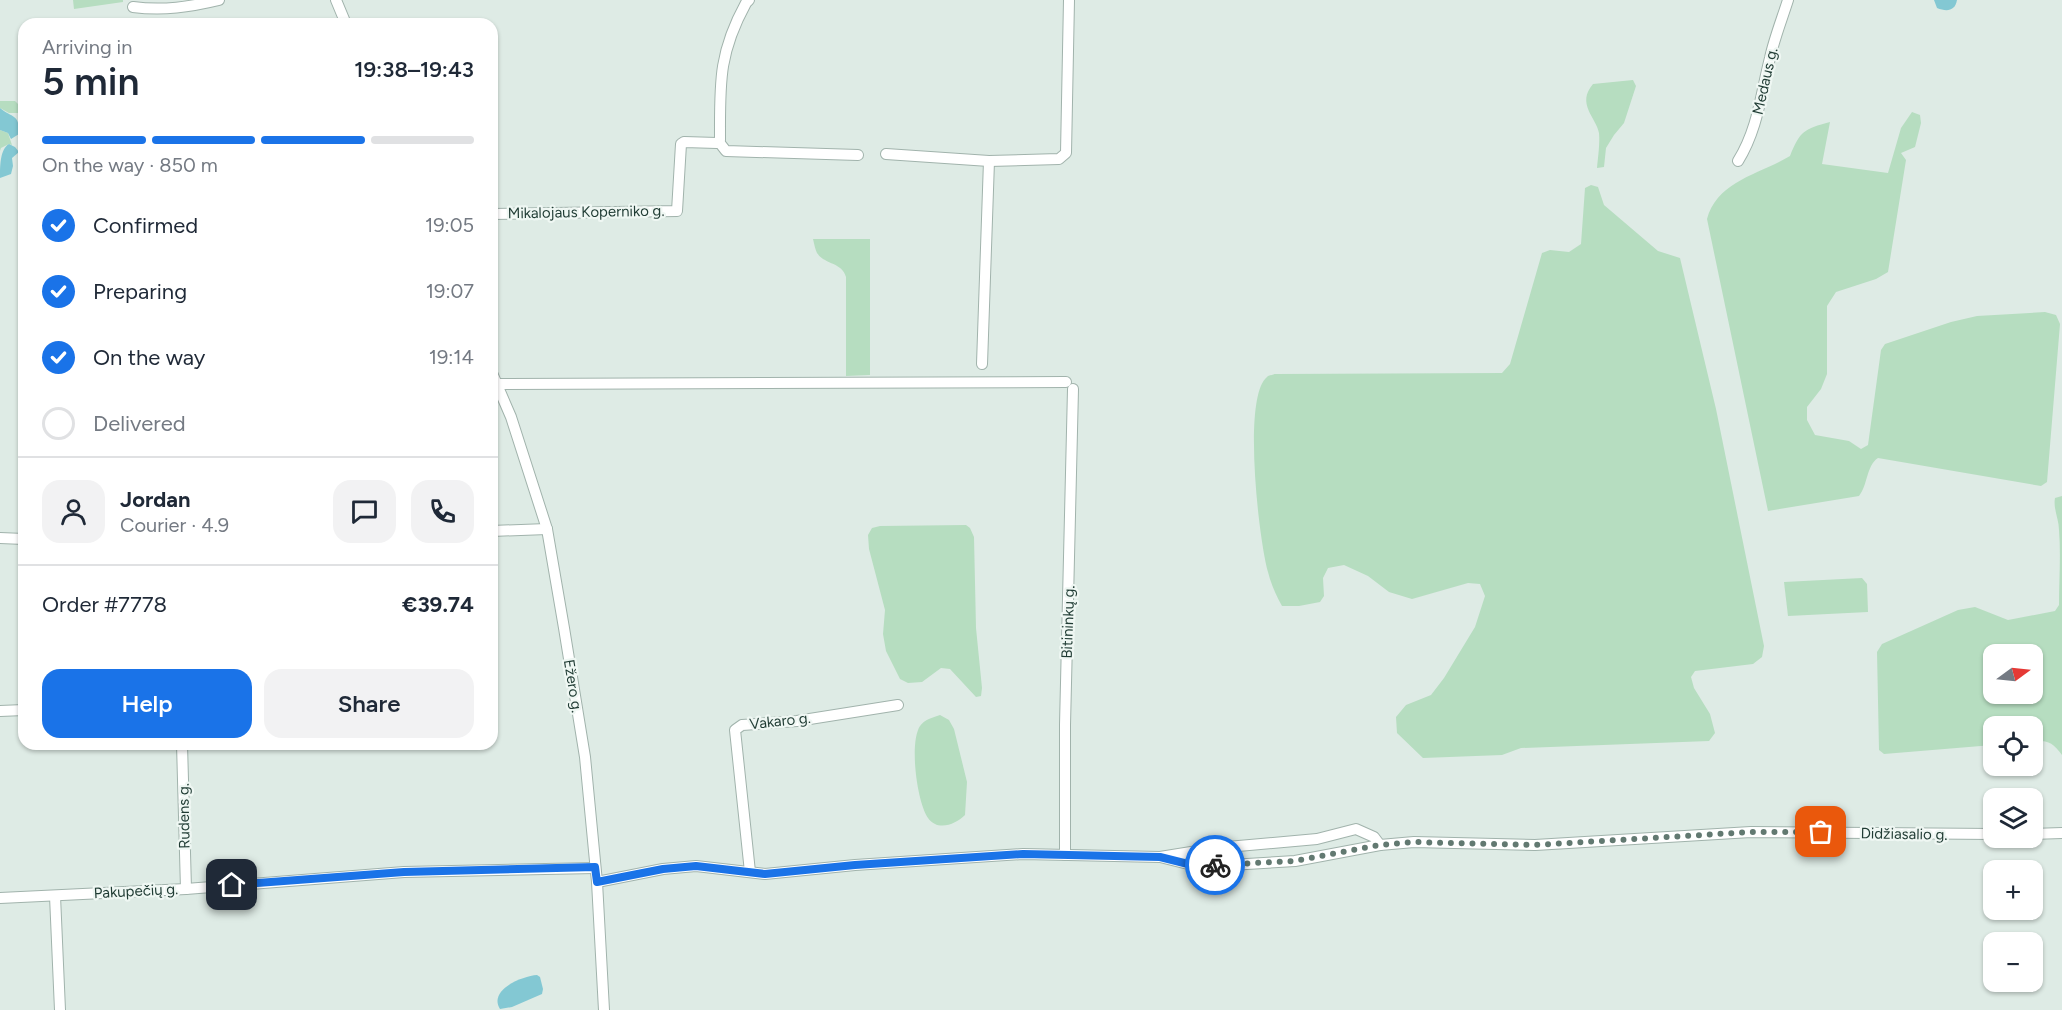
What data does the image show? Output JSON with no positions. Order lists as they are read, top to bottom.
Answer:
{
  "streets": {
    "street": [
      "Medaus g.",
      "Mikalojaus Koperniko g.",
      "Bitininkų g.",
      "Ežero g.",
      "Vakaro g.",
      "Rudens g.",
      "Didžiasalio g.",
      "Pakupečių g."
    ]
  },
  "crossings": [
    ["Bitininkų g.", "Didžiasalio g."],
    ["Ežero g.", "Didžiasalio g."],
    ["Ežero g.", "Pakupečių g."],
    ["Vakaro g.", "Didžiasalio g."],
    ["Rudens g.", "Pakupečių g."]
  ],
  "north": "right",
  "page": {
    "heading": ["5 min", "Arriving in", "19:38–19:43"],
    "panel": [
      "Jordan",
      "Courier · 4.9",
      "Order #7778",
      "€39.74"
    ],
    "bar": "On the way · 850 m",
    "list": [
      ["Confirmed", "19:05"],
      ["Preparing", "19:07"],
      ["On the way", "19:14"],
      "Delivered"
    ],
    "map_buttons": ["+", "−"],
    "buttons": ["Help", "Share"]
  }
}
